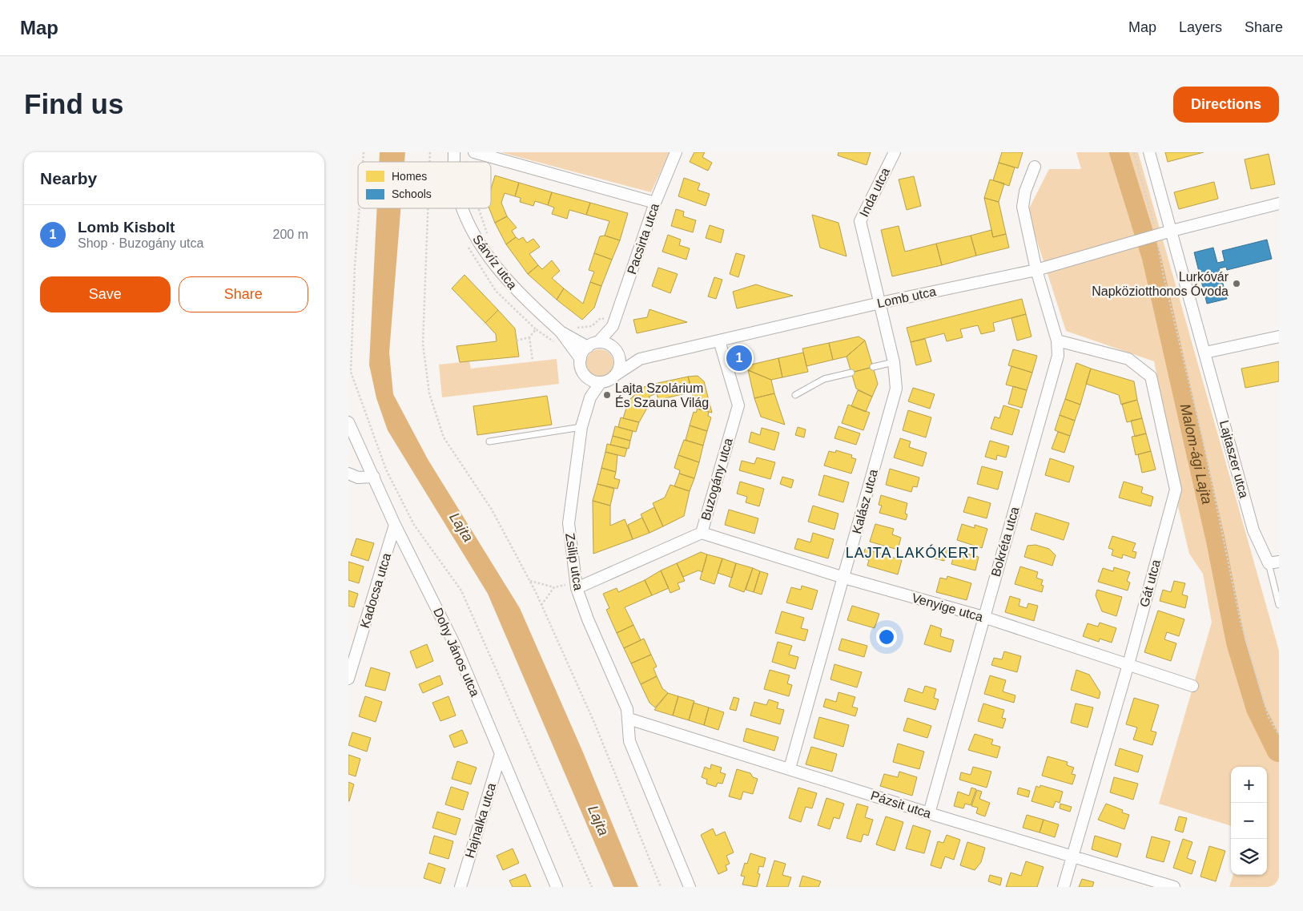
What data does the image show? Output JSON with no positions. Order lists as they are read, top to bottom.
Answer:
{
  "streets": {
    "street": [
      "Inda utca",
      "Pacsirta utca",
      "Sárvíz utca",
      "Lomb utca",
      "Lajtaszer utca",
      "Buzogány utca",
      "Kalász utca",
      "Bokréta utca",
      "Zsilip utca",
      "Gát utca",
      "Kadocsa utca",
      "Venyige utca",
      "Dohy János utca",
      "Pázsit utca",
      "Hajnalka utca"
    ]
  },
  "crossings": [
    ["Inda utca", "Lomb utca"],
    ["Inda utca", "Kalász utca"],
    ["Lomb utca", "Lajtaszer utca"],
    ["Lomb utca", "Buzogány utca"],
    ["Lomb utca", "Kalász utca"],
    ["Lomb utca", "Bokréta utca"],
    ["Buzogány utca", "Zsilip utca"],
    ["Buzogány utca", "Venyige utca"],
    ["Kalász utca", "Venyige utca"],
    ["Kalász utca", "Pázsit utca"],
    ["Bokréta utca", "Gát utca"],
    ["Bokréta utca", "Venyige utca"],
    ["Bokréta utca", "Pázsit utca"],
    ["Zsilip utca", "Pázsit utca"],
    ["Gát utca", "Venyige utca"],
    ["Gát utca", "Pázsit utca"],
    ["Kadocsa utca", "Dohy János utca"],
    ["Dohy János utca", "Hajnalka utca"]
  ],
  "districts": ["LAJTA LAKÓKERT"],
  "water": ["Malom-ági Lajta", "Lajta"],
  "places": ["Lurkóvár Napköziotthonos Óvoda", "Lajta Szolárium És Szauna Világ"],
  "legend": ["Homes", "Schools"],
  "page": {
    "header": "Map",
    "nav": ["Map", "Layers", "Share"],
    "buttons": [
      "Directions",
      ["Save", "Share"]
    ],
    "title": "Find us",
    "heading": "Nearby",
    "list": [
      {
        "mark": "1",
        "name": "Lomb Kisbolt",
        "note": "Shop · Buzogány utca",
        "value": "200 m"
      }
    ],
    "pins": "1",
    "map_buttons": ["+", "−"]
  }
}
